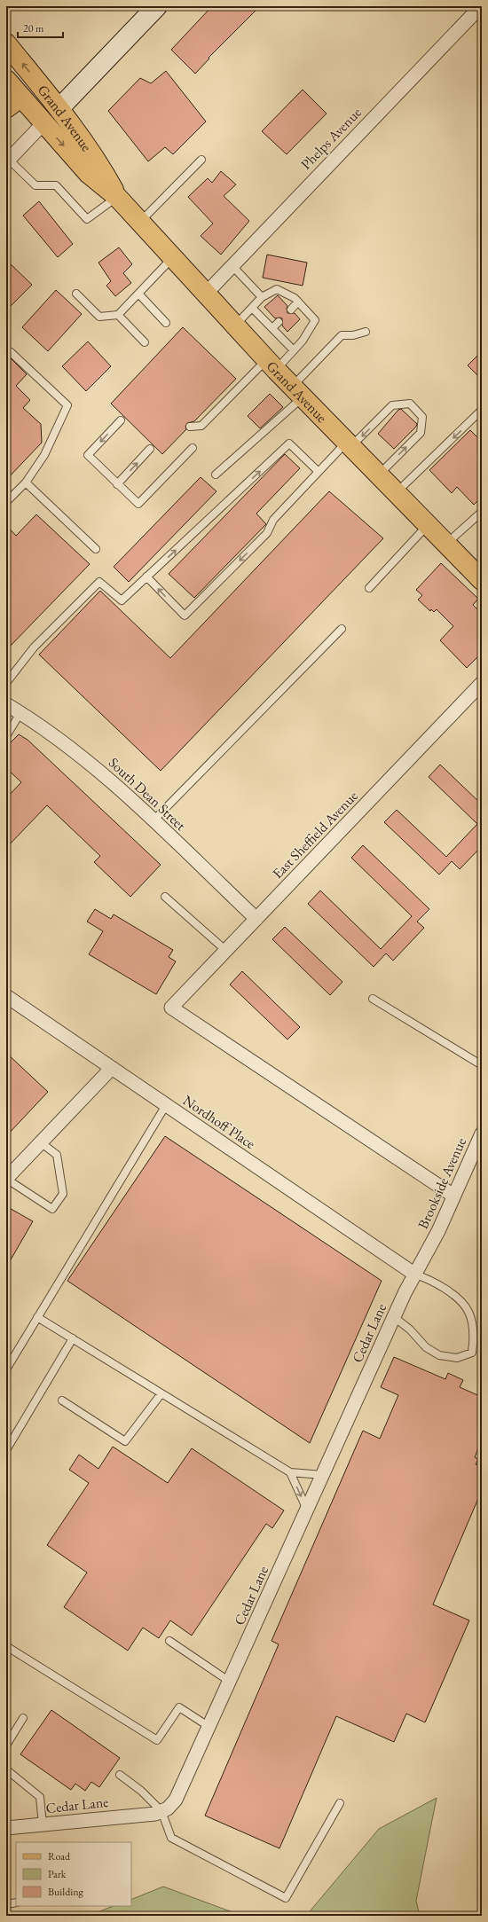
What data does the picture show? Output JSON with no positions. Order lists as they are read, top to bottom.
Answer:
{
  "streets": {
    "main road": ["Grand Avenue"],
    "street": [
      "Phelps Avenue",
      "South Dean Street",
      "East Sheffield Avenue",
      "Nordhoff Place",
      "Brookside Avenue",
      "Cedar Lane"
    ]
  },
  "crossings": [
    ["Grand Avenue", "Phelps Avenue"],
    ["South Dean Street", "East Sheffield Avenue"],
    ["East Sheffield Avenue", "Brookside Avenue"],
    ["Nordhoff Place", "Cedar Lane"],
    ["Brookside Avenue", "Cedar Lane"]
  ],
  "legend": ["Road", "Park", "Building"],
  "scale_bar": "20 m"
}
